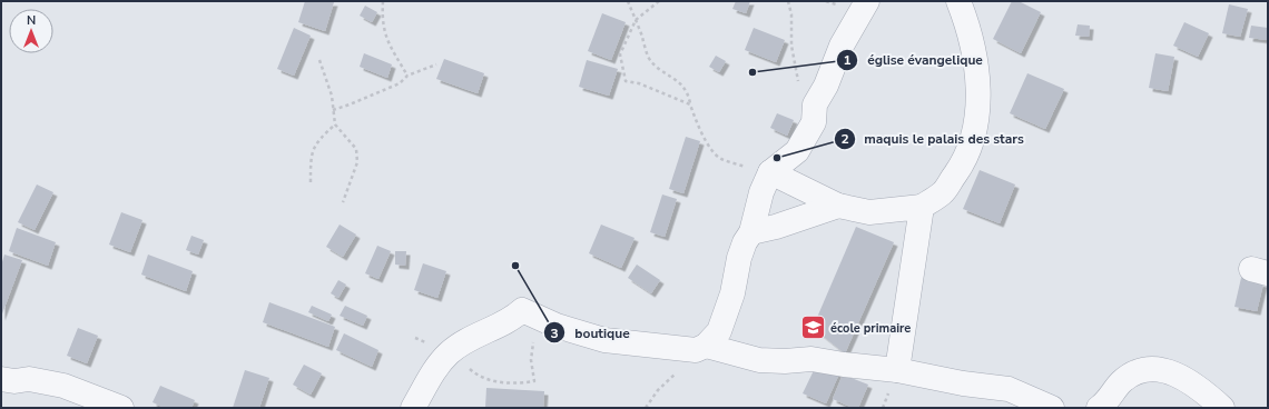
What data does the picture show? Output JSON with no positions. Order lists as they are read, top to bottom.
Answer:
{
  "places": {
    "other": ["église évangelique", "maquis le palais des stars", "boutique"],
    "school or university": ["école primaire"]
  },
  "north": "top"
}
